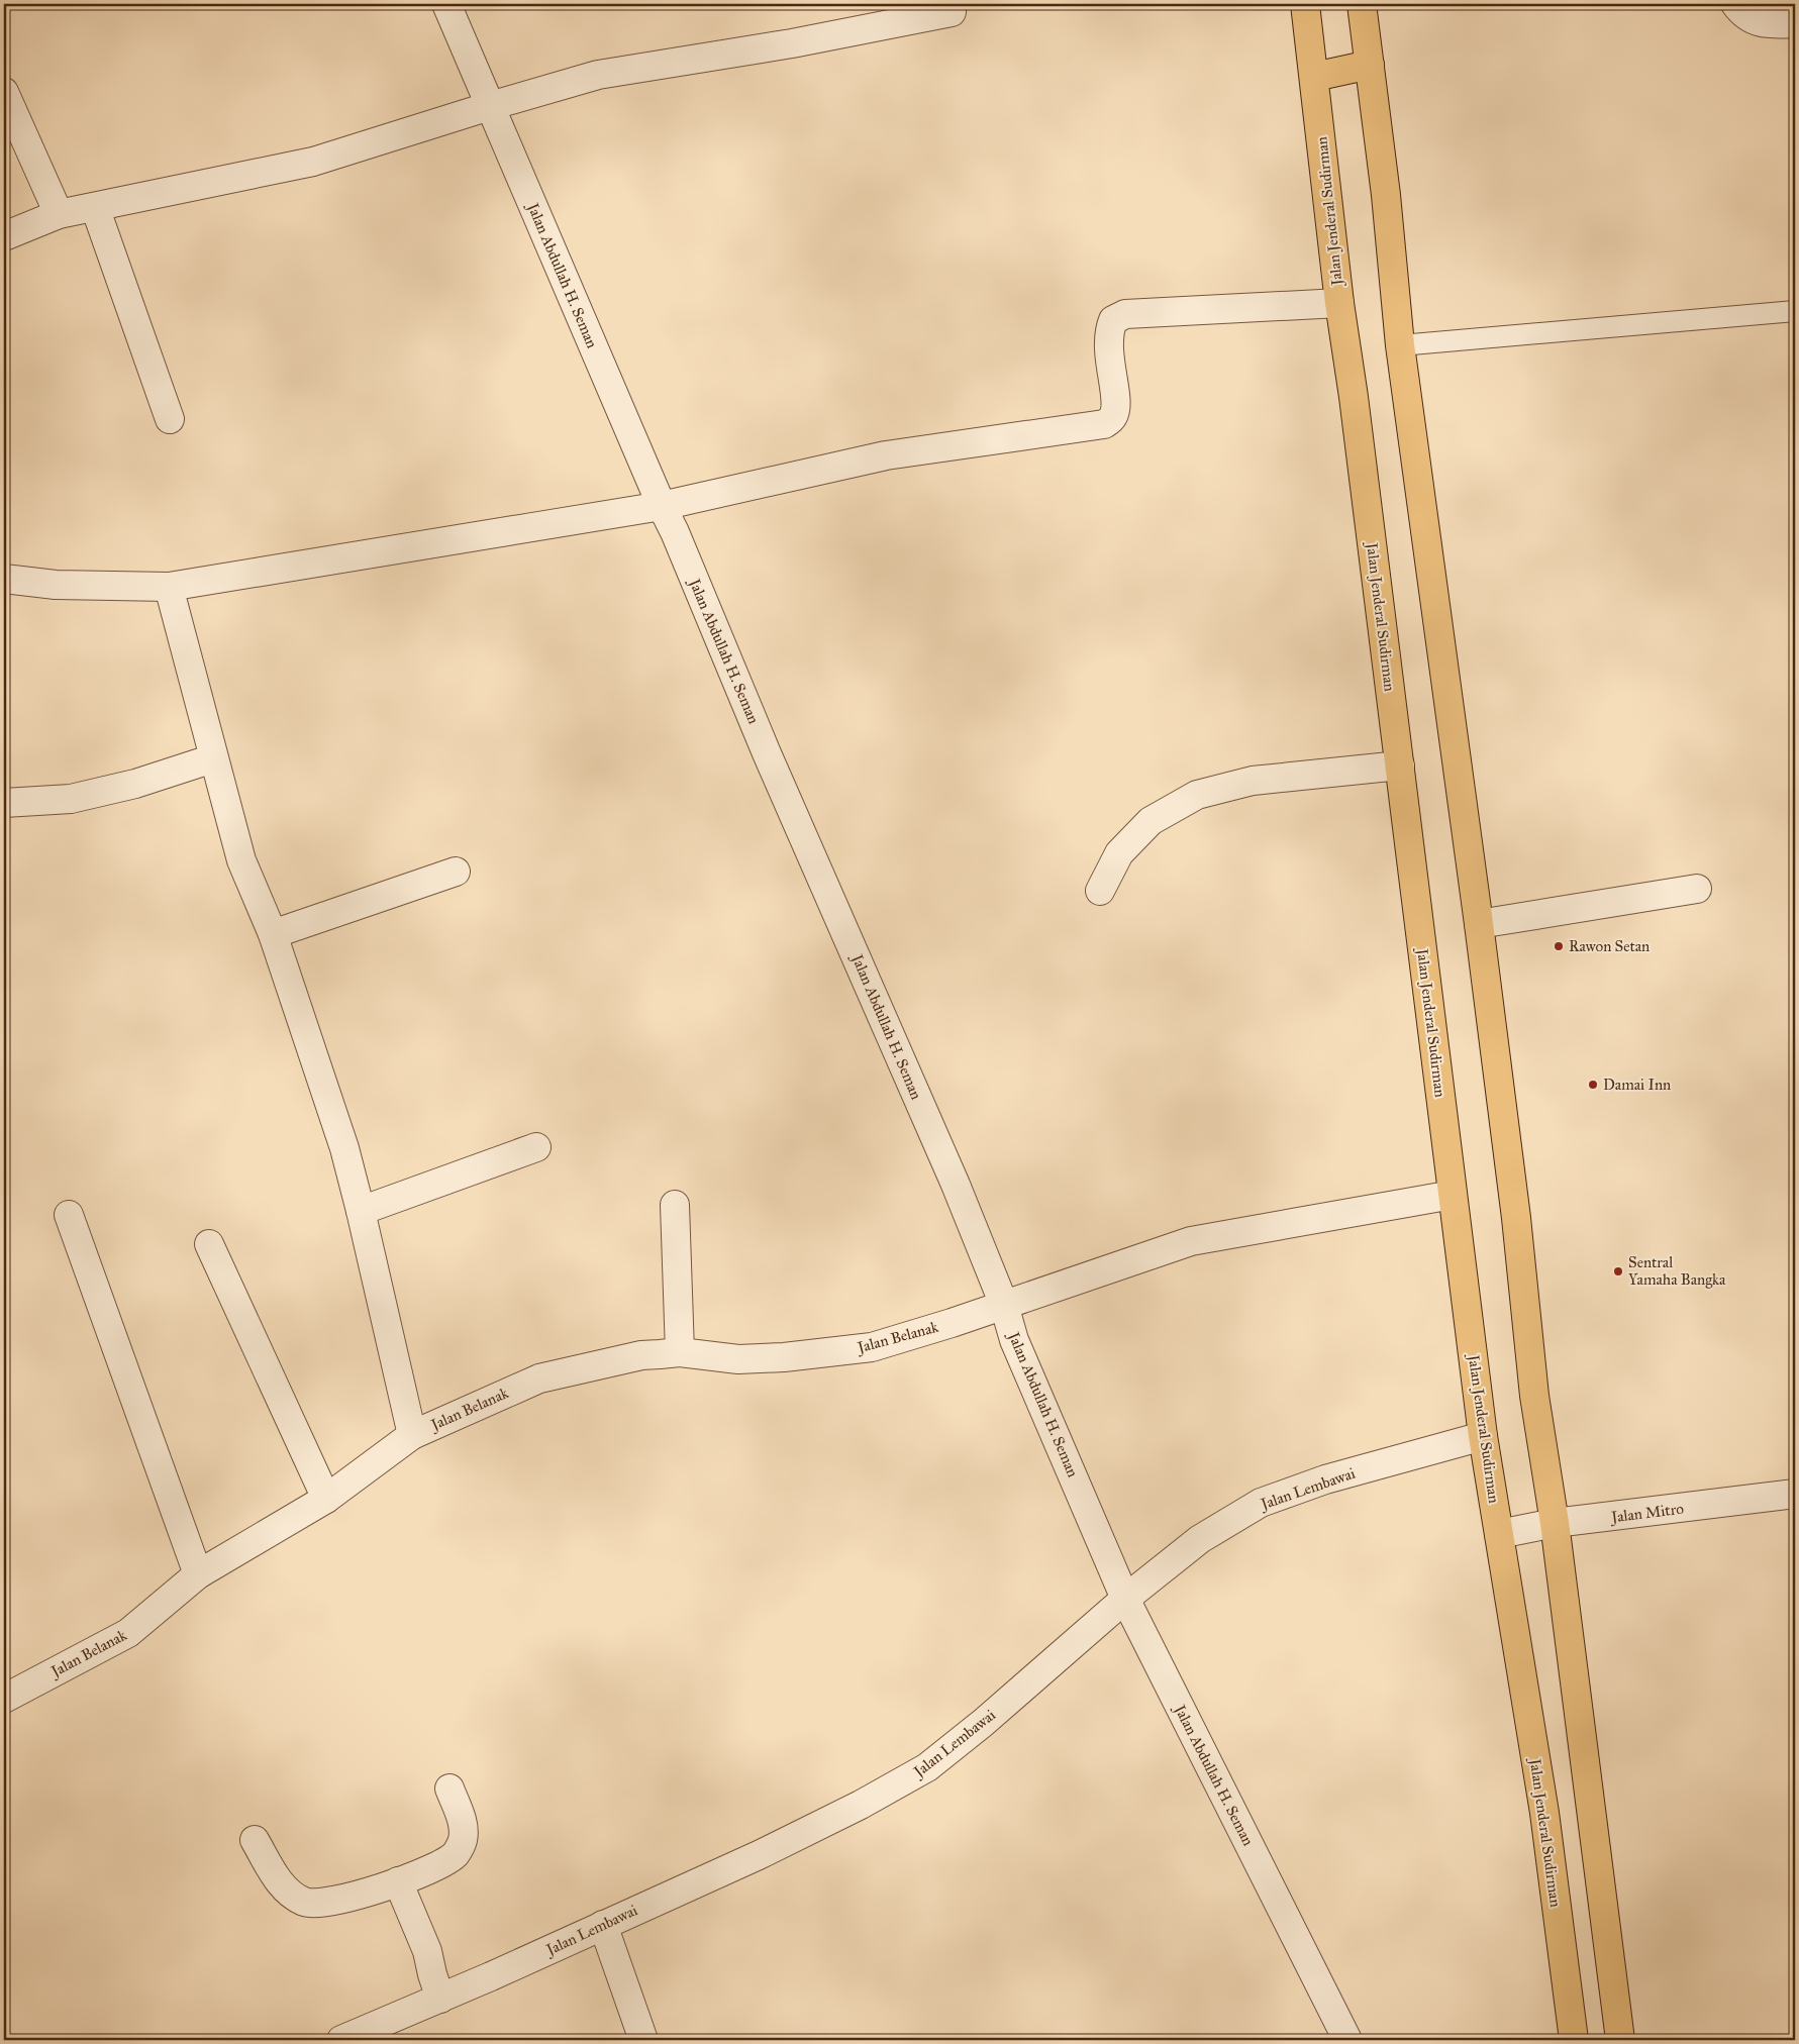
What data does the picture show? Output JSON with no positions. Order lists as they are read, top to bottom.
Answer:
{
  "streets": {
    "highway": ["Jalan Jenderal Sudirman"],
    "street": [
      "Jalan Abdullah H. Seman",
      "Jalan Belanak",
      "Jalan Lembawai",
      "Jalan Mitro"
    ]
  },
  "crossings": [
    ["Jalan Jenderal Sudirman", "Jalan Belanak"],
    ["Jalan Jenderal Sudirman", "Jalan Lembawai"],
    ["Jalan Jenderal Sudirman", "Jalan Mitro"],
    ["Jalan Abdullah H. Seman", "Jalan Belanak"],
    ["Jalan Abdullah H. Seman", "Jalan Lembawai"]
  ],
  "places": ["Rawon Setan", "Damai Inn", "Sentral Yamaha Bangka"]
}
